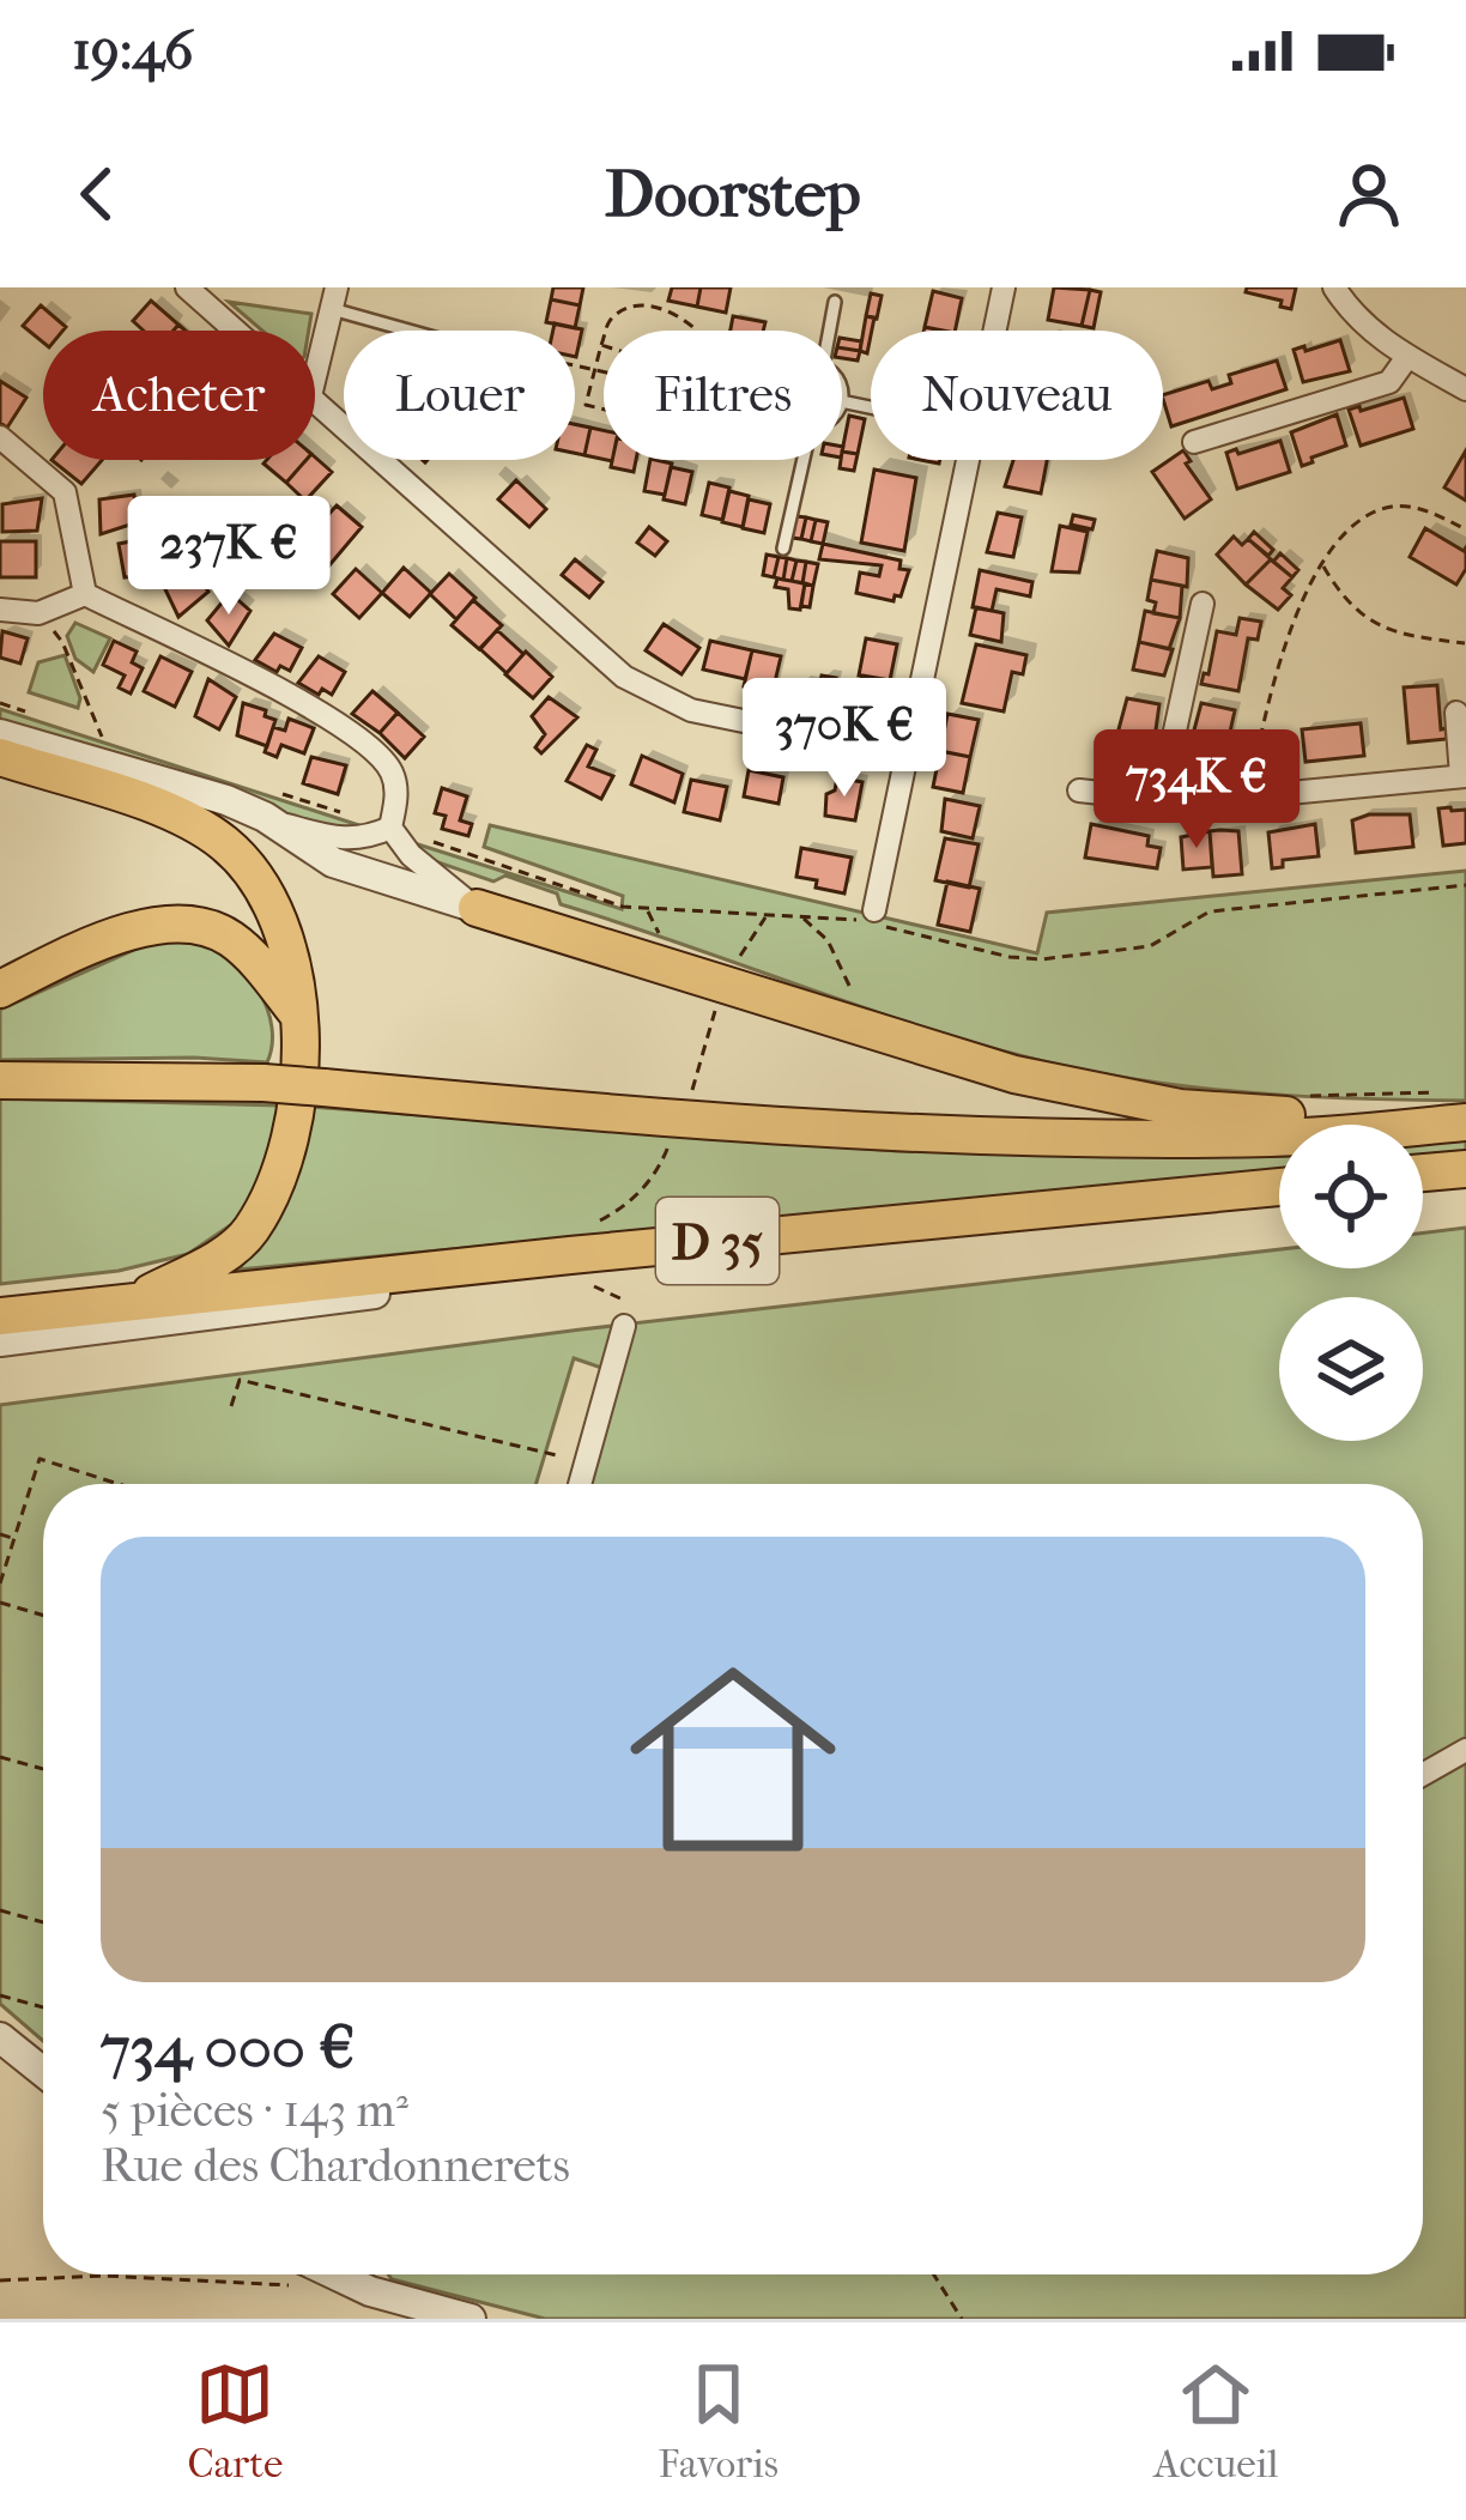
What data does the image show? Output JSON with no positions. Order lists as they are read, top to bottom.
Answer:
{
  "streets": {
    "main road": ["D 35"]
  },
  "page": {
    "status": "19:46",
    "header": "Doorstep",
    "chip": [
      "Acheter",
      "Louer",
      "Filtres",
      "Nouveau"
    ],
    "price": ["237K €", "370K €", "734K €"],
    "list": [
      {
        "name": "734 000 €",
        "note": "5 pièces · 143 m² · Rue des Chardonnerets"
      }
    ],
    "tabs": ["Carte", "Favoris", "Accueil"]
  }
}
